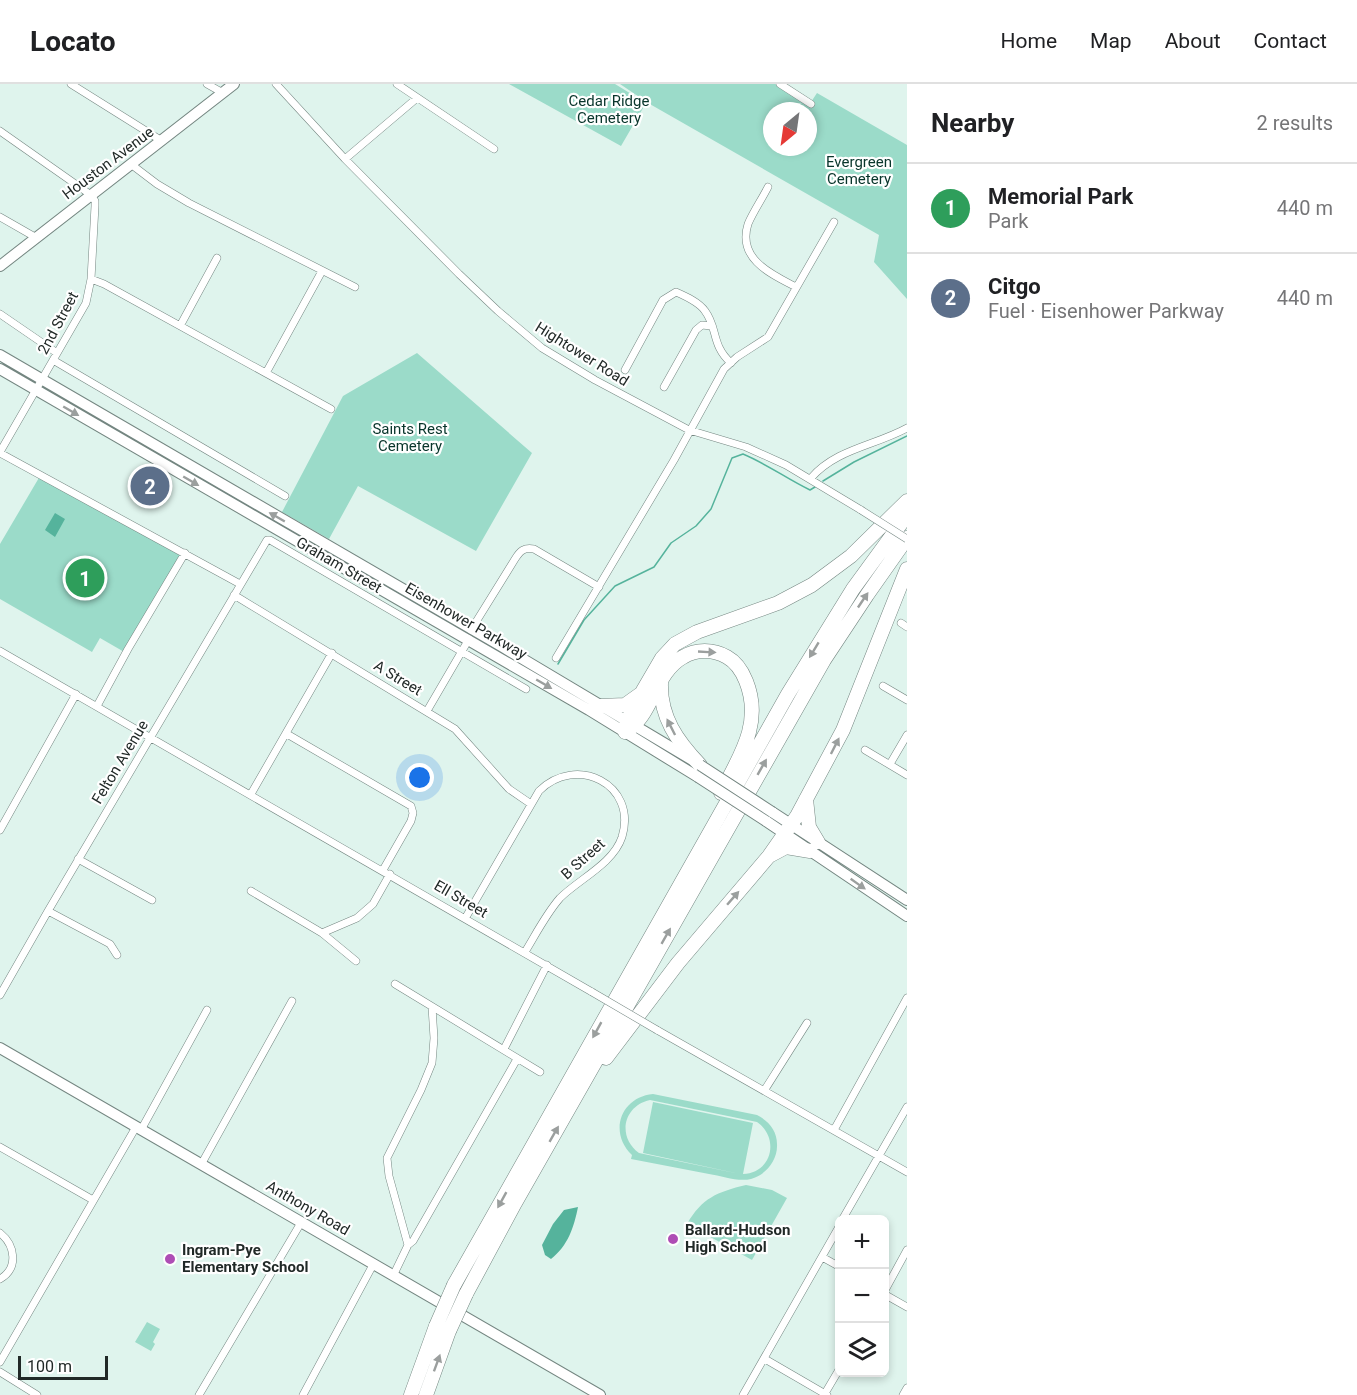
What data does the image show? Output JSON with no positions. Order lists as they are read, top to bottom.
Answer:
{
  "streets": {
    "main road": ["Houston Avenue", "Eisenhower Parkway", "Anthony Road"],
    "street": [
      "2nd Street",
      "Hightower Road",
      "Graham Street",
      "A Street",
      "Felton Avenue",
      "B Street",
      "Ell Street"
    ]
  },
  "crossings": [
    ["Houston Avenue", "2nd Street"],
    ["2nd Street", "Eisenhower Parkway"],
    ["Graham Street", "Felton Avenue"],
    ["A Street", "Felton Avenue"],
    ["A Street", "B Street"],
    ["Felton Avenue", "Ell Street"],
    ["B Street", "Ell Street"]
  ],
  "parks": ["Cedar Ridge Cemetery", "Evergreen Cemetery", "Saints Rest Cemetery"],
  "places": ["Ballard-Hudson High School", "Ingram-Pye Elementary School"],
  "scale_bar": "100 m",
  "north": "bottom left",
  "page": {
    "header": "Locato",
    "nav": [
      "Home",
      "Map",
      "About",
      "Contact"
    ],
    "heading": ["Nearby", "2 results"],
    "list": [
      {
        "mark": "1",
        "name": "Memorial Park",
        "note": "Park",
        "value": "440 m"
      },
      {
        "mark": "2",
        "name": "Citgo",
        "note": "Fuel · Eisenhower Parkway",
        "value": "440 m"
      }
    ],
    "pins": ["2", "1"],
    "map_buttons": ["+", "−"],
    "scale": "100 m"
  }
}
